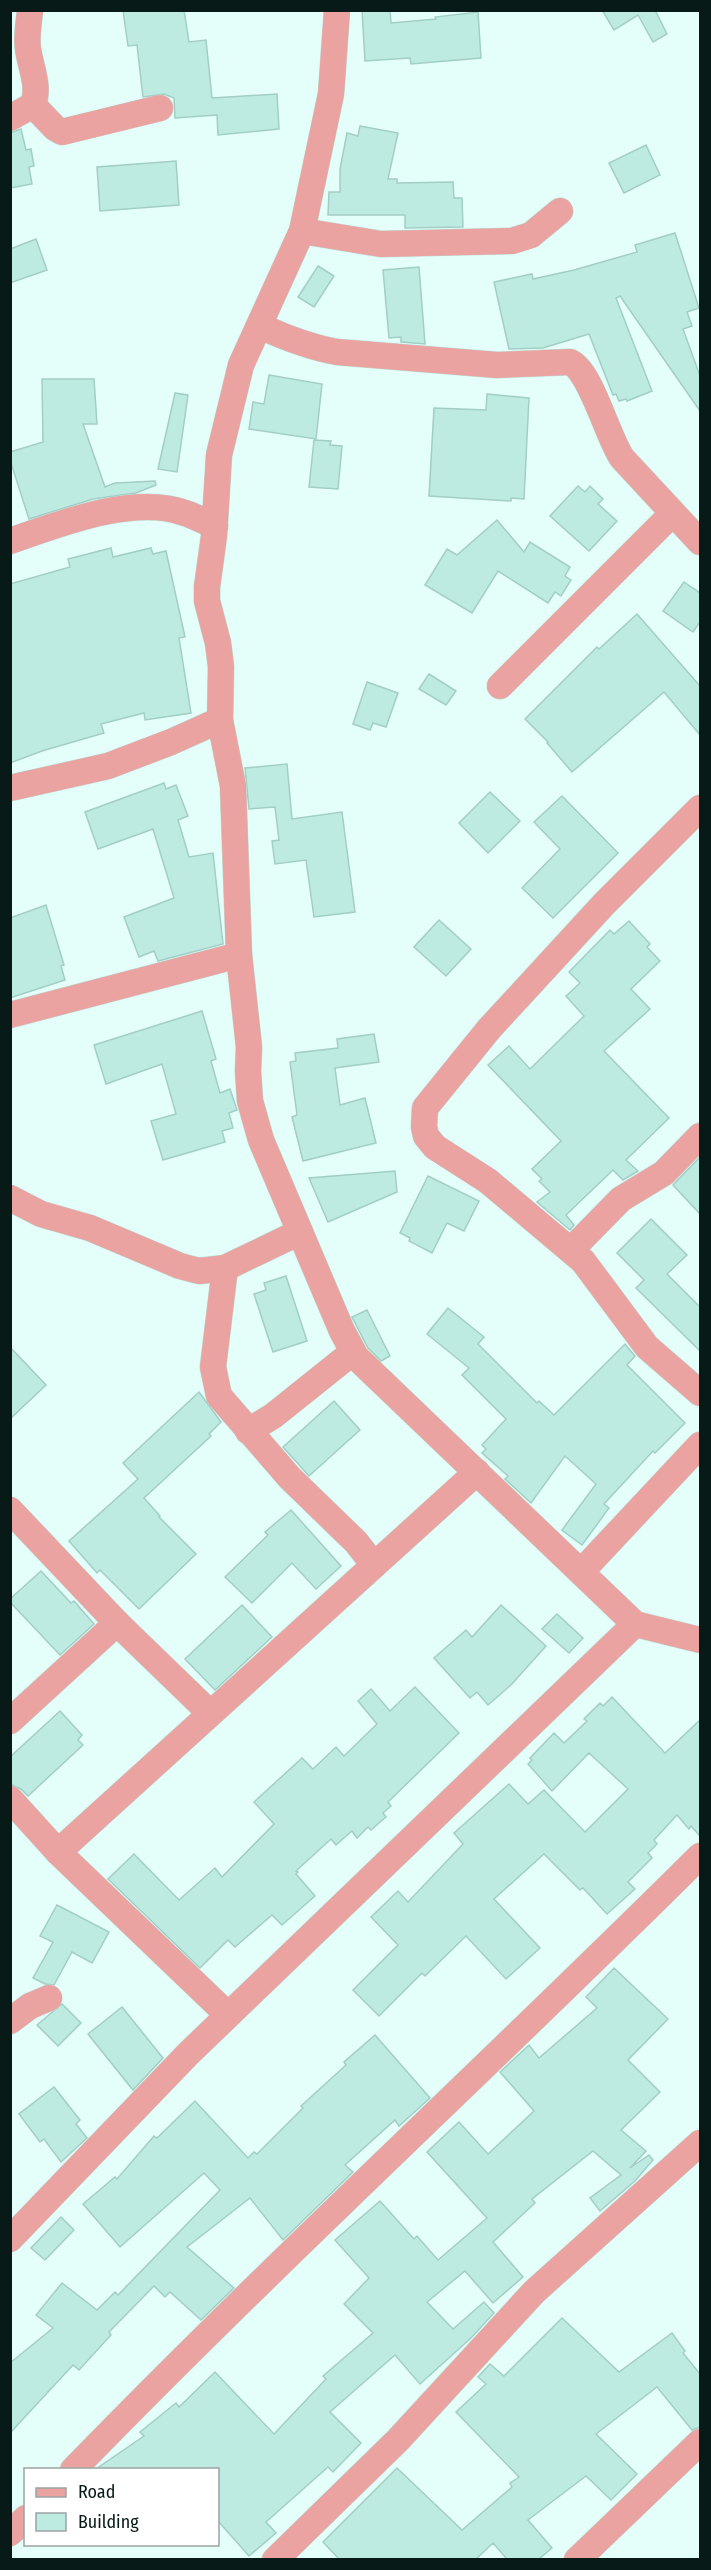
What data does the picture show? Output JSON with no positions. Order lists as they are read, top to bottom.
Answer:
{
  "legend": ["Road", "Building"]
}
